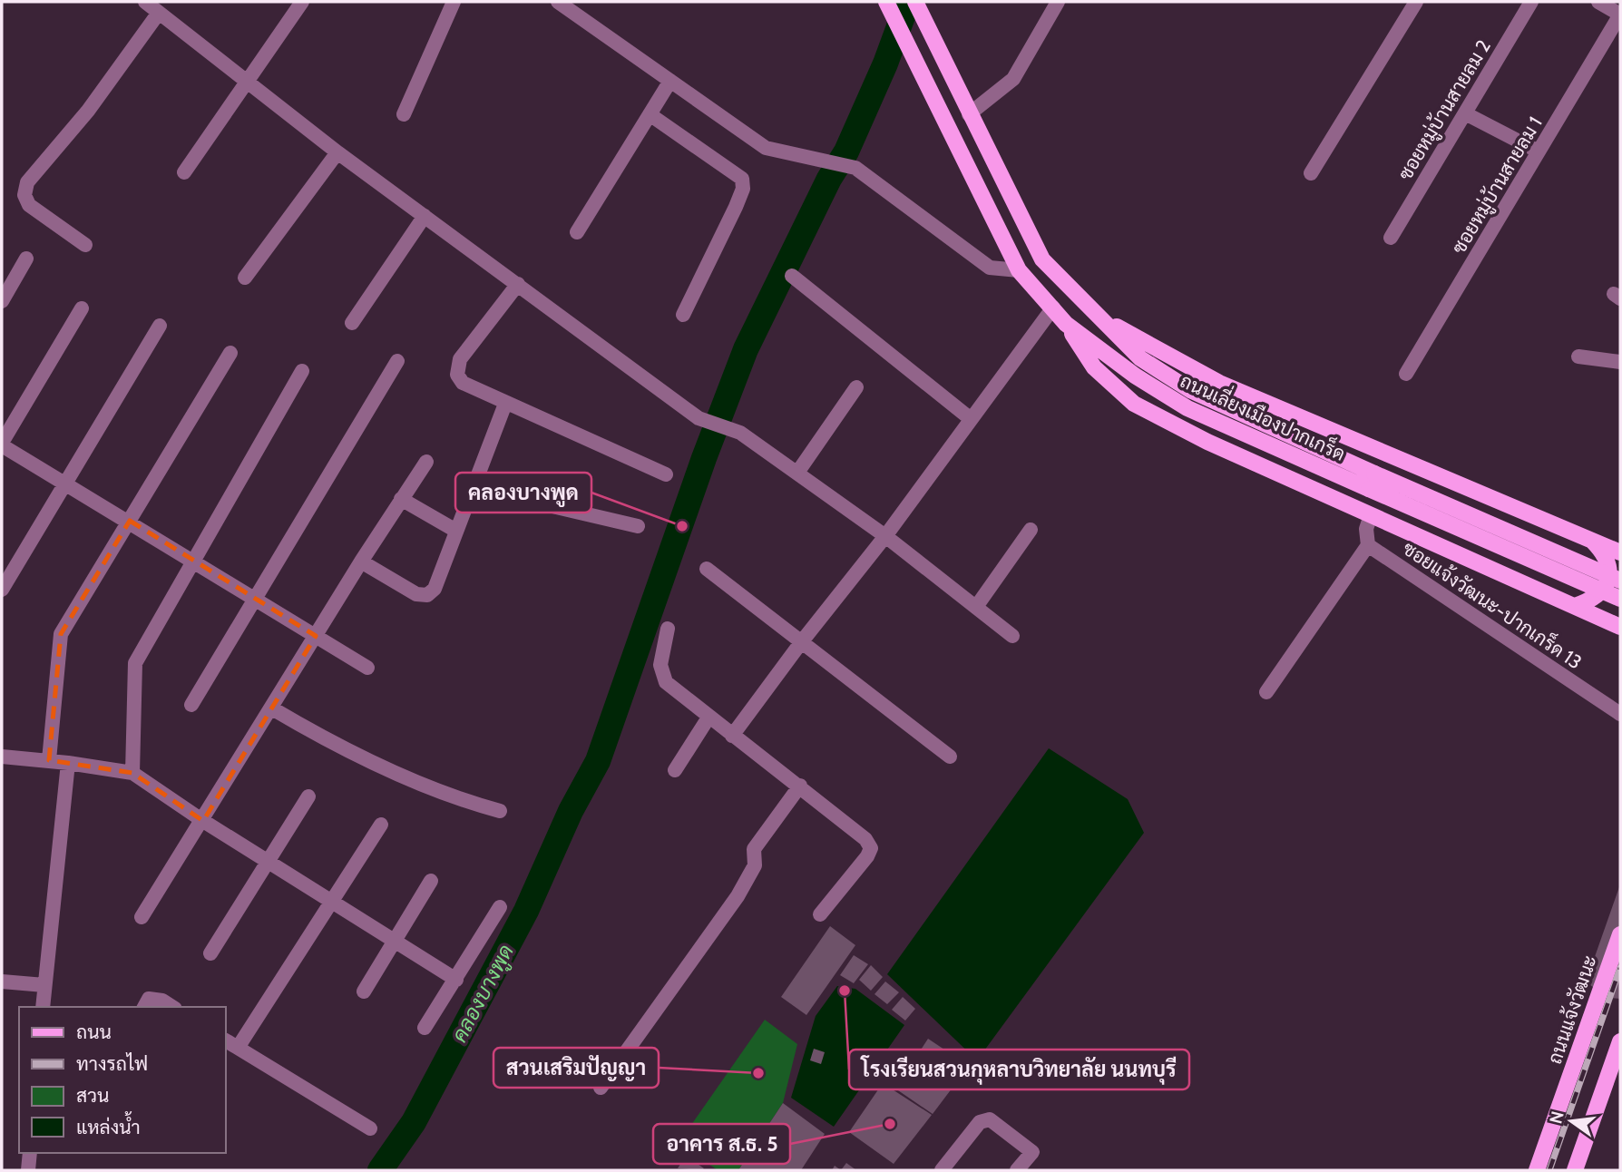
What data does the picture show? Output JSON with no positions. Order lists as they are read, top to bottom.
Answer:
{
  "streets": {
    "main road": ["ถนนเลี่ยงเมืองปากเกร็ด", "ถนนแจ้งวัฒนะ"],
    "street": ["ซอยหมู่บ้านสายลม 2", "ซอยหมู่บ้านสายลม 1", "ซอยแจ้งวัฒนะ-ปากเกร็ด 13"]
  },
  "water": ["คลองบางพูด"],
  "places": [
    "คลองบางพูด",
    "โรงเรียนสวนกุหลาบวิทยาลัย นนทบุรี",
    "สวนเสริมปัญญา",
    "อาคาร ส.ธ. 5"
  ],
  "legend": [
    "ถนน",
    "ทางรถไฟ",
    "สวน",
    "แหล่งน้ำ"
  ],
  "north": "left"
}
